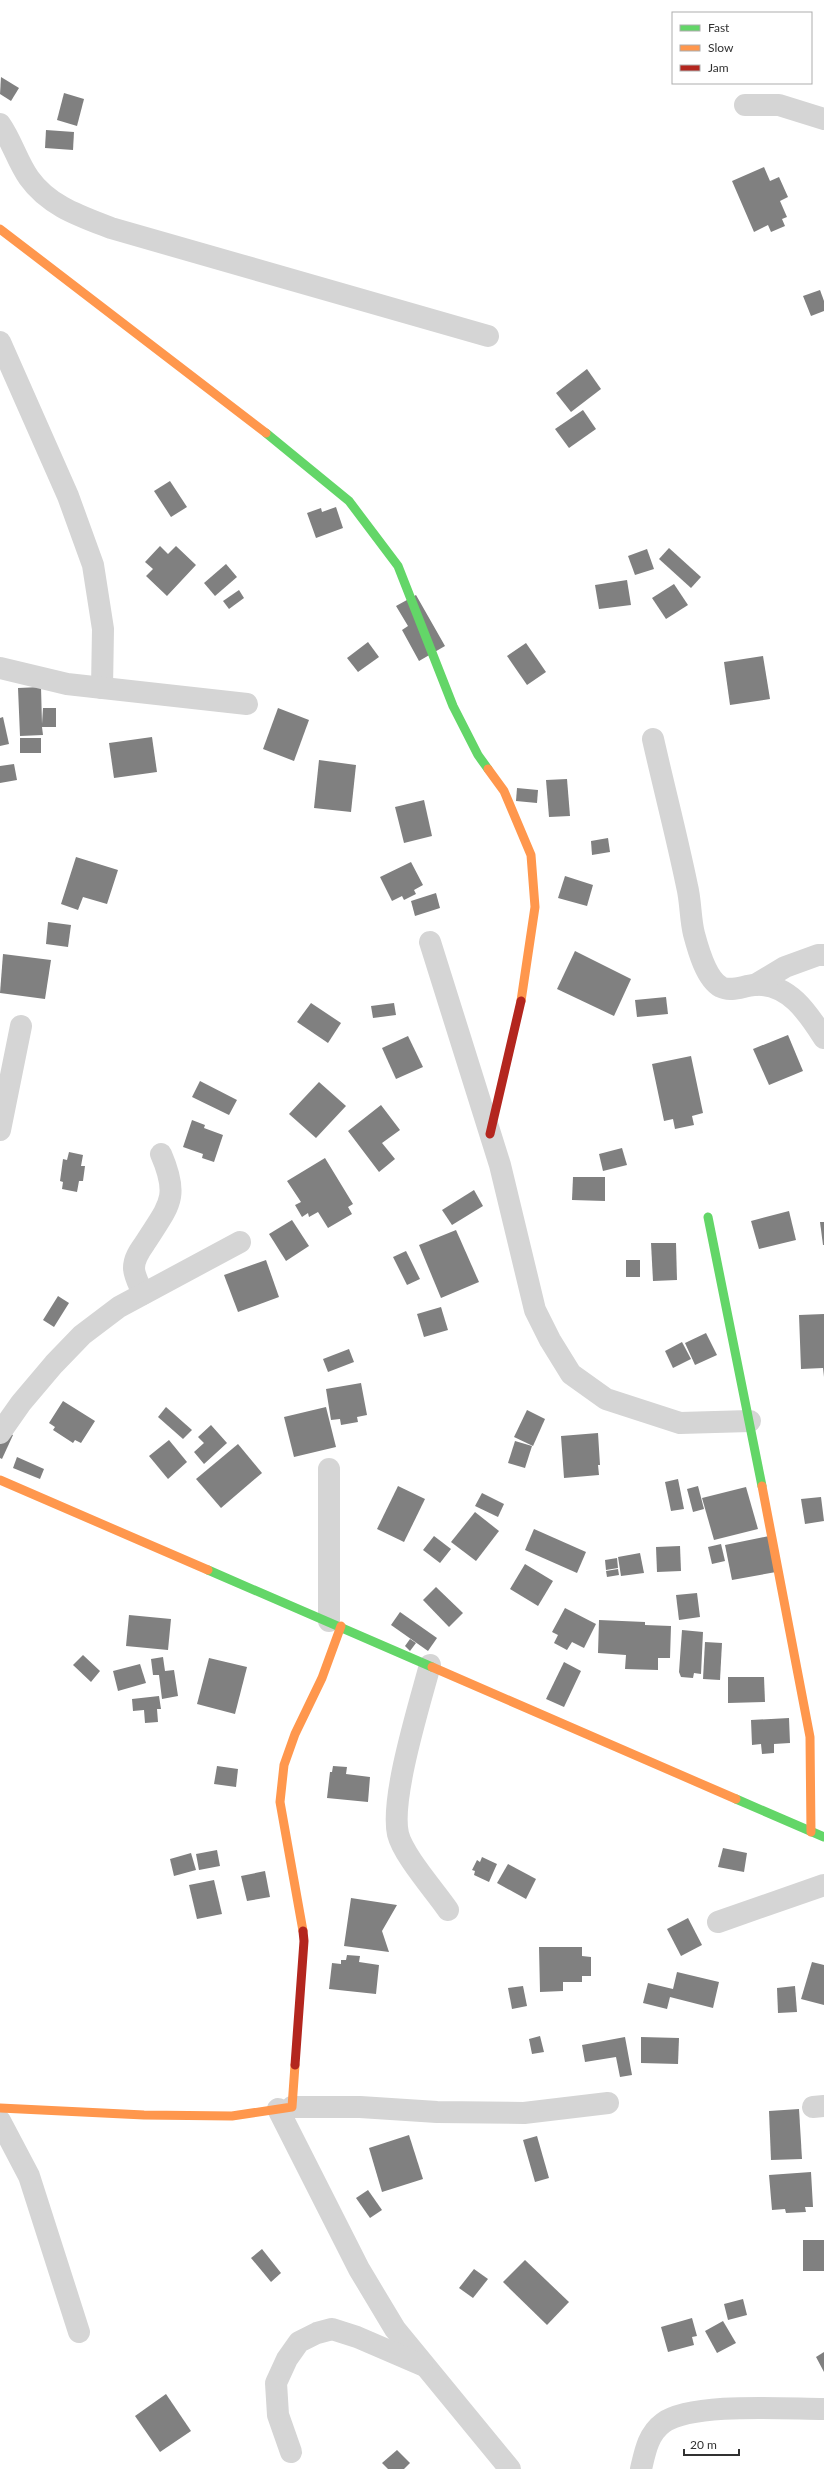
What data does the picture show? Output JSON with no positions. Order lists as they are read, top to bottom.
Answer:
{
  "legend": ["Fast", "Slow", "Jam"],
  "scale_bar": "20 m"
}
